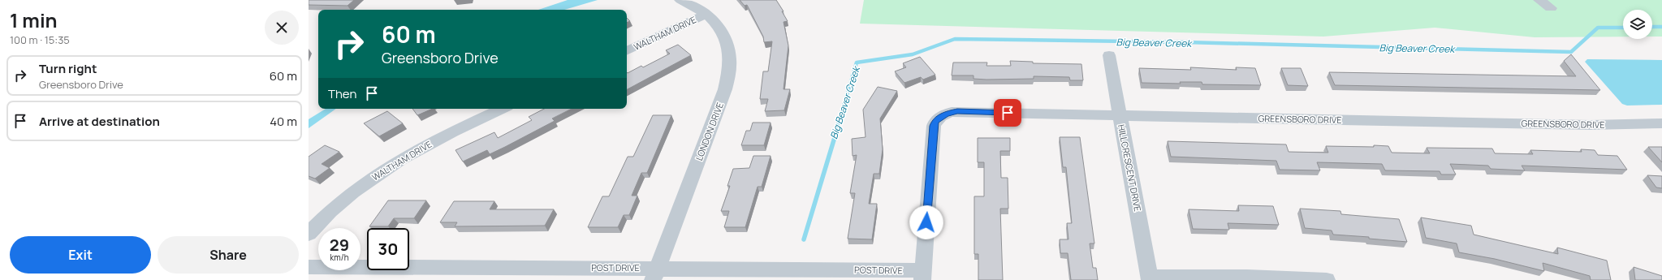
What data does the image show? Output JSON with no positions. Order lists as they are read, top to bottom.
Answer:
{
  "streets": {
    "street": [
      "WALTHAM DRIVE",
      "GREENSBORO DRIVE",
      "LONDON DRIVE",
      "HILLCRESCENT DRIVE",
      "POST DRIVE"
    ]
  },
  "crossings": [
    ["WALTHAM DRIVE", "LONDON DRIVE"],
    ["GREENSBORO DRIVE", "HILLCRESCENT DRIVE"],
    ["GREENSBORO DRIVE", "POST DRIVE"],
    ["LONDON DRIVE", "POST DRIVE"]
  ],
  "water": ["Big Beaver Creek"],
  "page": {
    "heading": ["1 min", "100 m · 15:35"],
    "turn": ["60 m", "Greensboro Drive"],
    "list": [
      {
        "name": "Turn right",
        "note": "Greensboro Drive",
        "value": "60 m"
      },
      {
        "name": "Arrive at destination",
        "value": "40 m"
      }
    ],
    "then": "Then",
    "speed": "29 km/h",
    "limit": "30",
    "buttons": ["Exit", "Share"]
  }
}
